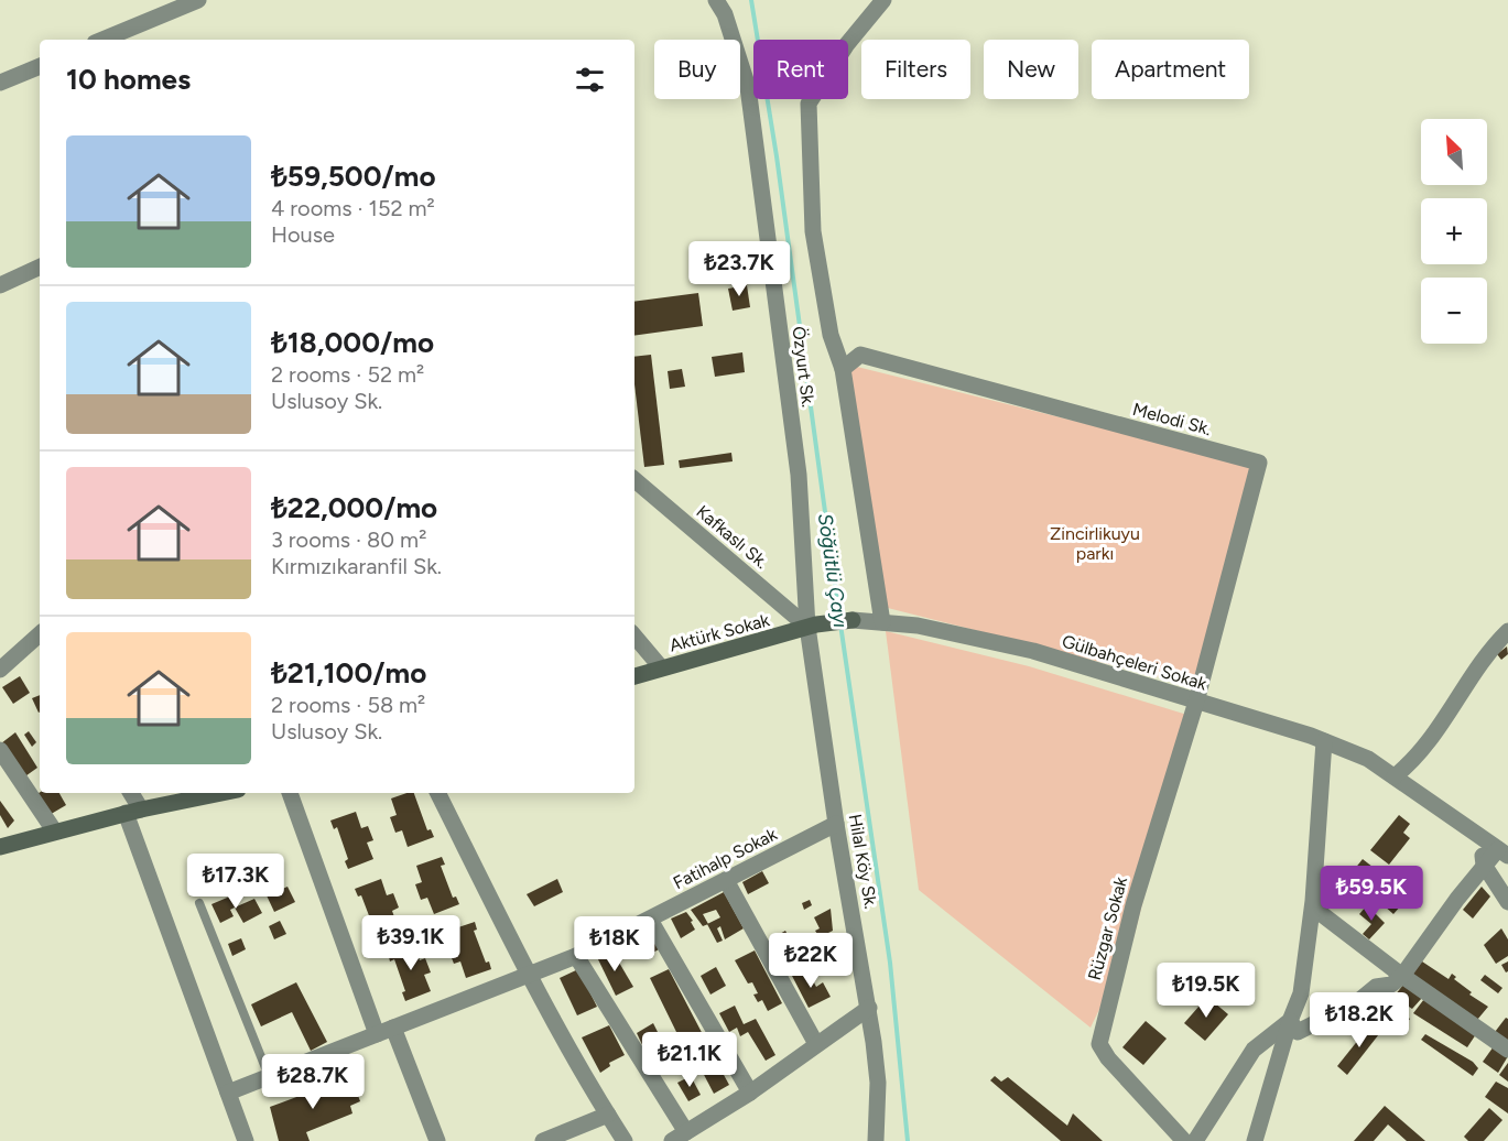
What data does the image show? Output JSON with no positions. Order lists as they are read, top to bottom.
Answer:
{
  "streets": {
    "street": [
      "Özyurt Sk.",
      "Melodi Sk.",
      "Kafkaslı Sk.",
      "Aktürk Sokak",
      "Gülbahçeleri Sokak",
      "Fatihalp Sokak",
      "Hilal Köy Sk.",
      "Rüzgar Sokak"
    ]
  },
  "crossings": [
    ["Özyurt Sk.", "Kafkaslı Sk."],
    ["Özyurt Sk.", "Aktürk Sokak"],
    ["Özyurt Sk.", "Hilal Köy Sk."],
    ["Melodi Sk.", "Gülbahçeleri Sokak"],
    ["Melodi Sk.", "Rüzgar Sokak"],
    ["Kafkaslı Sk.", "Aktürk Sokak"],
    ["Kafkaslı Sk.", "Hilal Köy Sk."],
    ["Aktürk Sokak", "Gülbahçeleri Sokak"],
    ["Aktürk Sokak", "Hilal Köy Sk."],
    ["Gülbahçeleri Sokak", "Rüzgar Sokak"],
    ["Fatihalp Sokak", "Hilal Köy Sk."]
  ],
  "water": ["Söğütlü Çayı"],
  "parks": ["Zincirlikuyu parkı"],
  "north": "top left",
  "page": {
    "chip": [
      "Buy",
      "Rent",
      "Filters",
      "New",
      "Apartment"
    ],
    "heading": "10 homes",
    "map_buttons": ["+", "−"],
    "list": [
      {
        "name": "₺59,500/mo",
        "note": "4 rooms · 152 m² · House"
      },
      {
        "name": "₺18,000/mo",
        "note": "2 rooms · 52 m² · Uslusoy Sk."
      },
      {
        "name": "₺22,000/mo",
        "note": "3 rooms · 80 m² · Kırmızıkaranfil Sk."
      },
      {
        "name": "₺21,100/mo",
        "note": "2 rooms · 58 m² · Uslusoy Sk."
      }
    ],
    "price": [
      "₺23.7K",
      "₺17.3K",
      "₺59.5K",
      "₺39.1K",
      "₺18K",
      "₺22K",
      "₺19.5K",
      "₺18.2K",
      "₺21.1K",
      "₺28.7K"
    ]
  }
}
